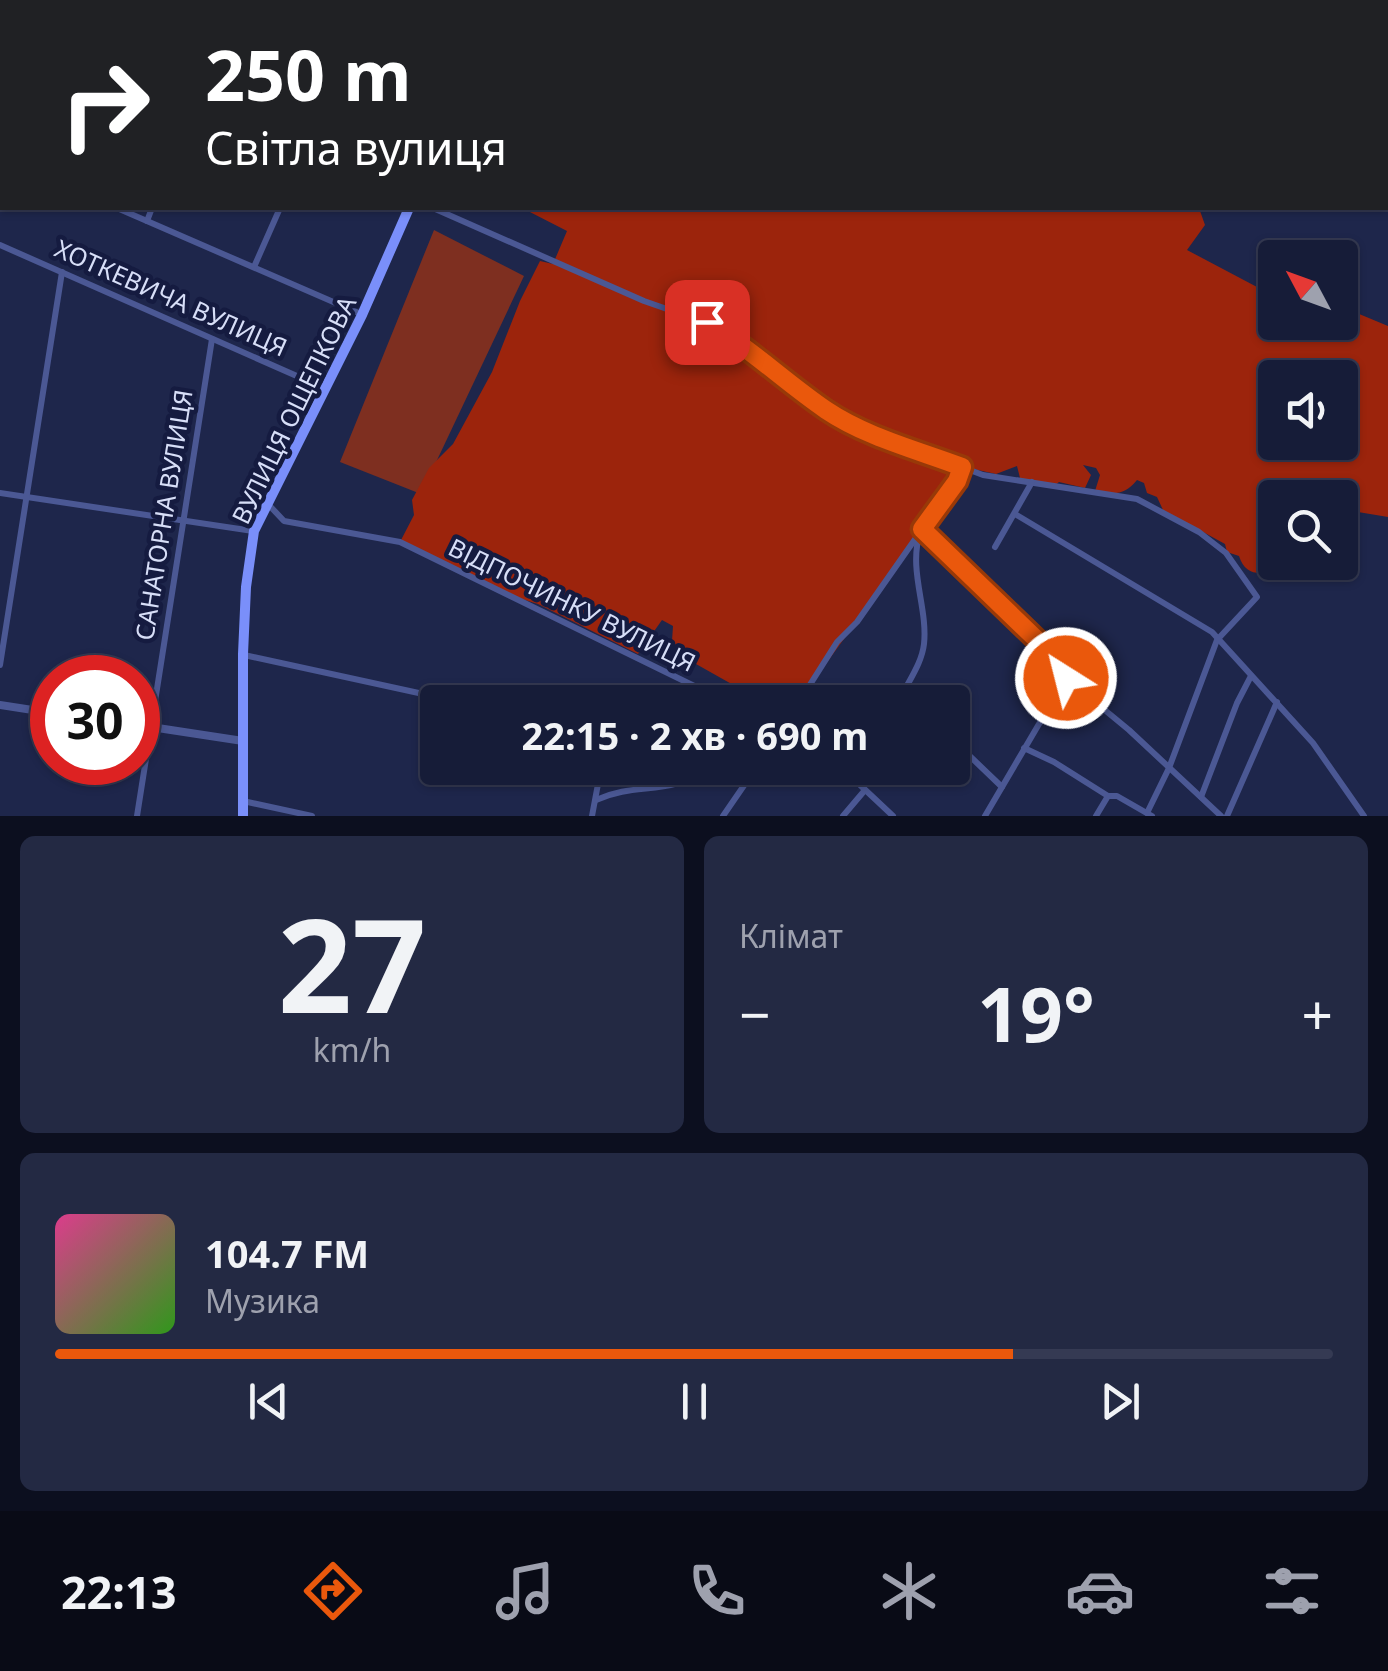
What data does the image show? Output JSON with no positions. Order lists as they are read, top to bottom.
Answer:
{
  "streets": {
    "highway": ["ВУЛИЦЯ ОЩЕПКОВА"],
    "street": ["ХОТКЕВИЧА ВУЛИЦЯ", "САНАТОРНА ВУЛИЦЯ", "ВІДПОЧИНКУ ВУЛИЦЯ"]
  },
  "crossings": [
    ["ХОТКЕВИЧА ВУЛИЦЯ", "ВУЛИЦЯ ОЩЕПКОВА"],
    ["ХОТКЕВИЧА ВУЛИЦЯ", "САНАТОРНА ВУЛИЦЯ"],
    ["ВУЛИЦЯ ОЩЕПКОВА", "ВІДПОЧИНКУ ВУЛИЦЯ"]
  ],
  "north": "top left",
  "page": {
    "turn": ["250 m", "Світла вулиця"],
    "limit": "30",
    "trip": "22:15 · 2 хв · 690 m",
    "tile": [
      ["27", "km/h"],
      "Клімат"
    ],
    "heat": ["−", "19°", "+"],
    "song": ["104.7 FM", "Музика"],
    "tabs": "22:13"
  }
}
